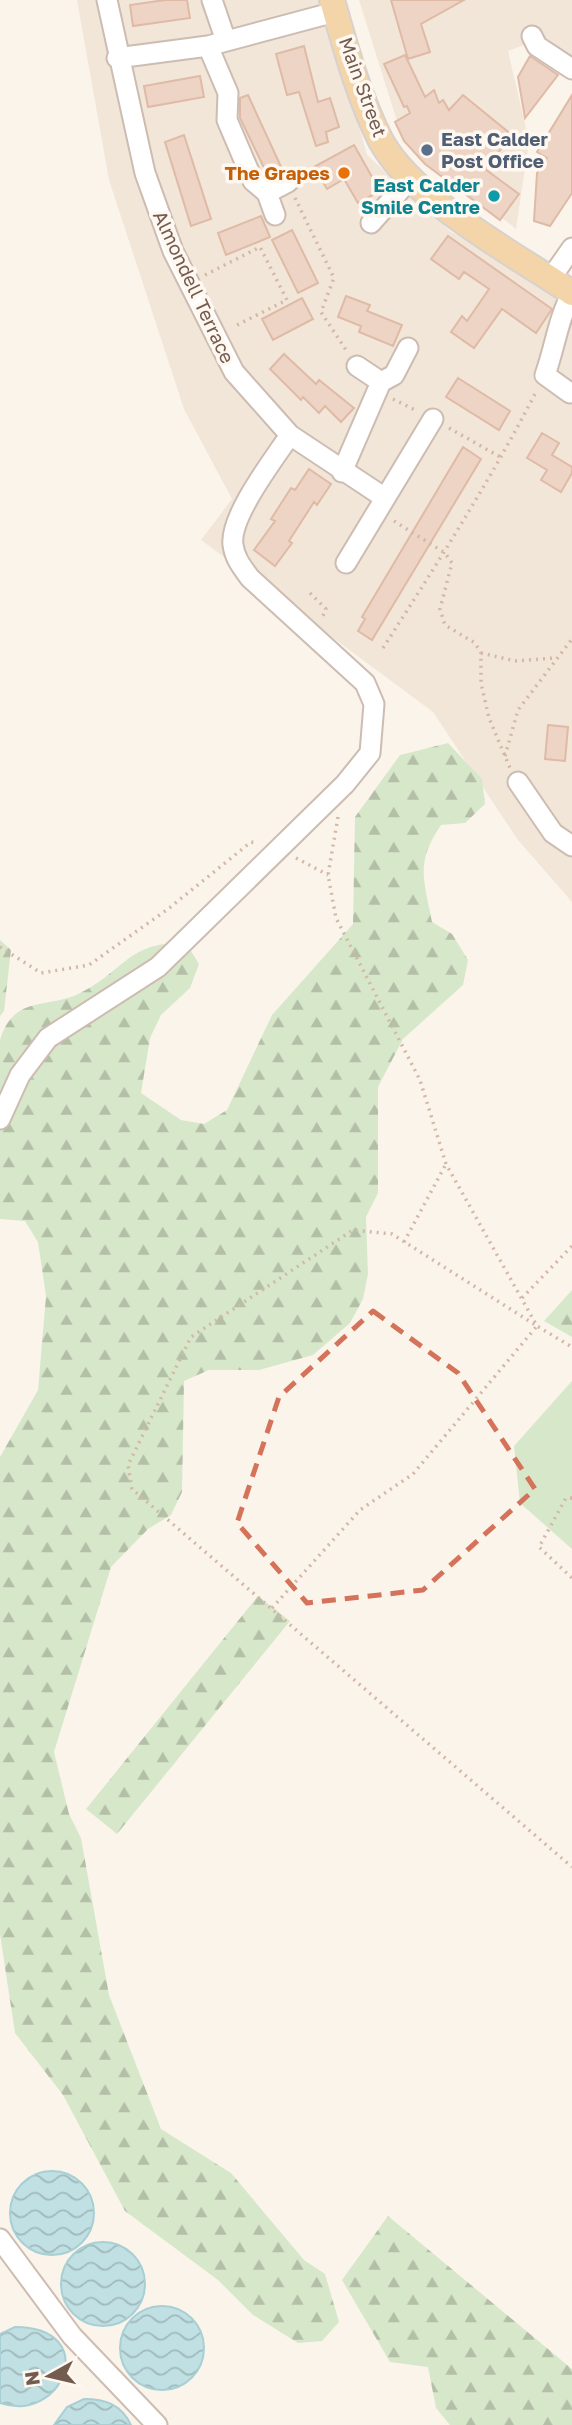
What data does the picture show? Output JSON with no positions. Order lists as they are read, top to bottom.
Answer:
{
  "streets": {
    "main road": ["Main Street"],
    "street": ["Almondell Terrace"]
  },
  "places": ["East Calder Post Office", "The Grapes", "East Calder Smile Centre"],
  "north": "left"
}
